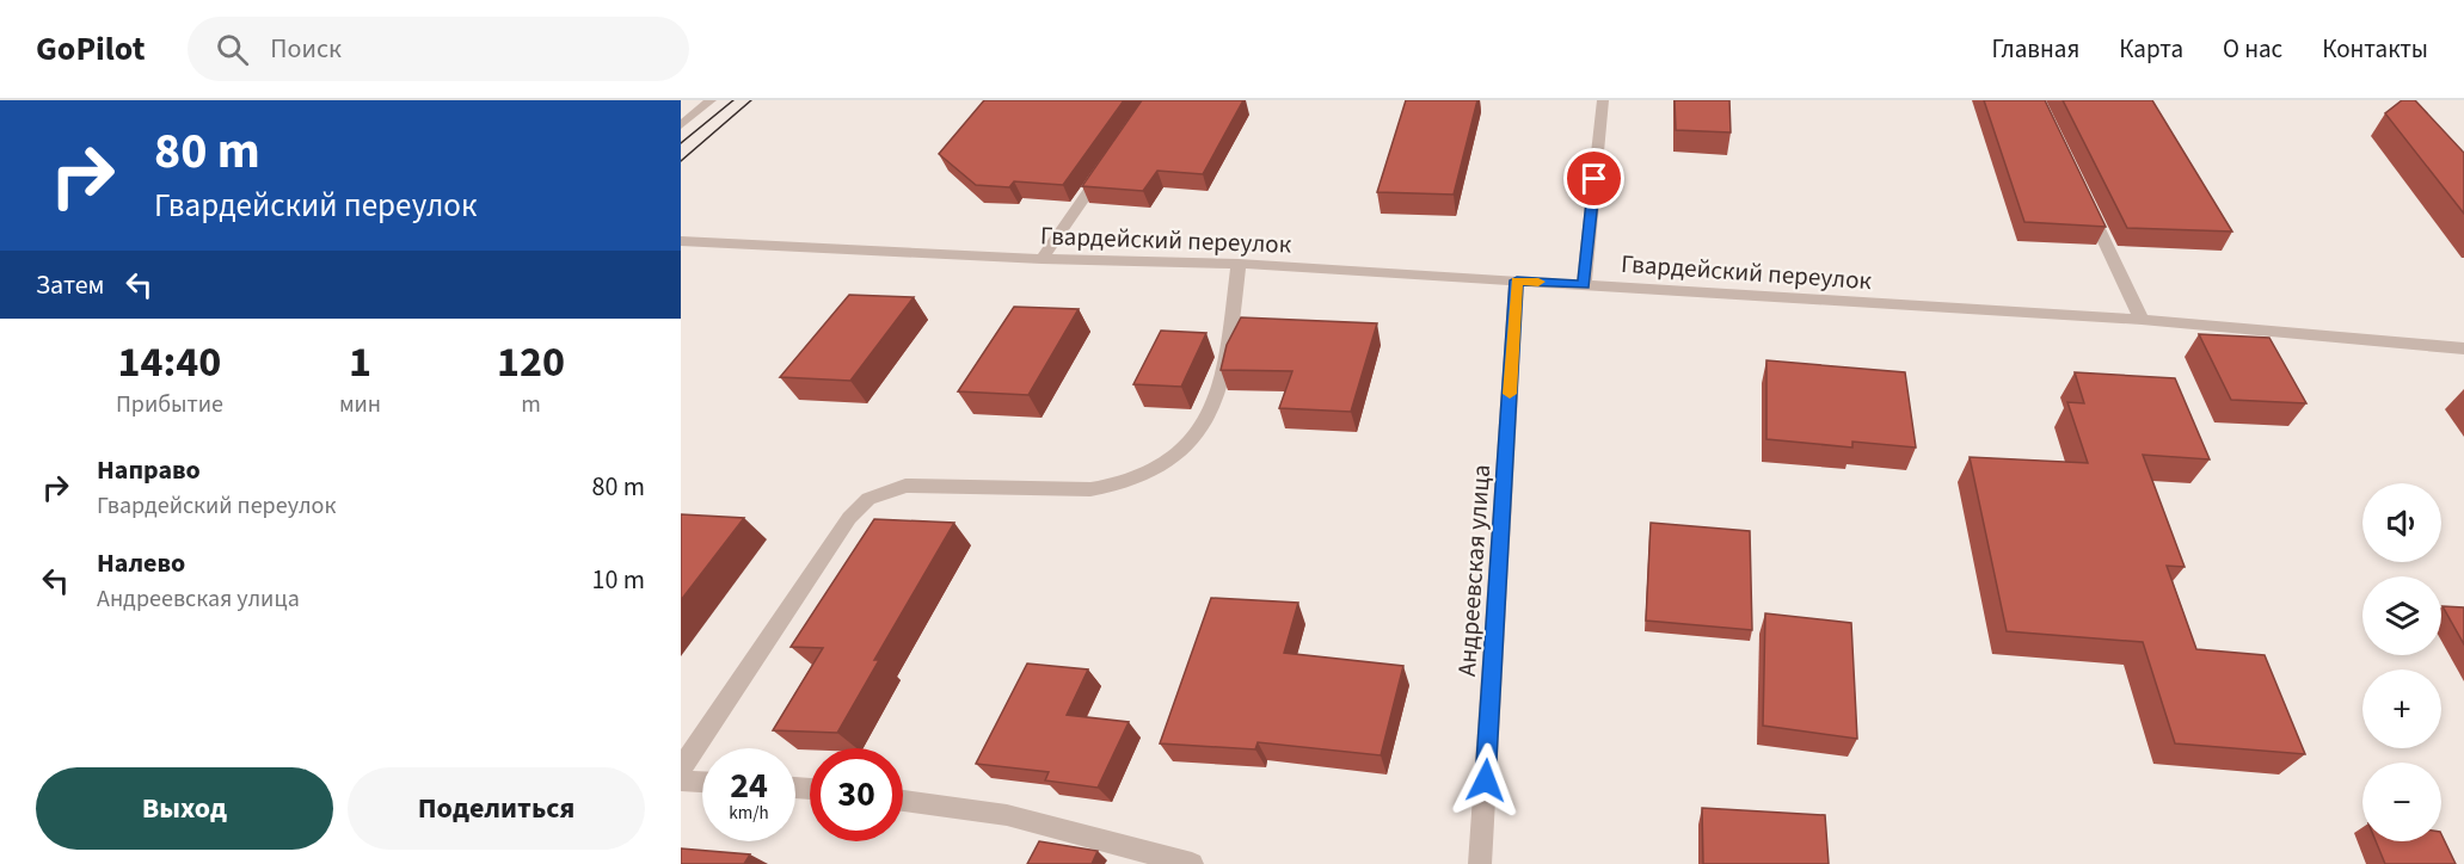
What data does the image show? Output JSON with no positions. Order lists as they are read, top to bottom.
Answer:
{
  "streets": {
    "street": ["Гвардейский переулок", "Андреевская улица"]
  },
  "crossings": [
    ["Гвардейский переулок", "Андреевская улица"]
  ],
  "page": {
    "header": "GoPilot",
    "search": "Поиск",
    "nav": [
      "Главная",
      "Карта",
      "О нас",
      "Контакты"
    ],
    "turn": ["80 m", "Гвардейский переулок"],
    "then": "Затем",
    "eta": [
      "14:40",
      "Прибытие",
      "1",
      "мин",
      "120",
      "m"
    ],
    "list": [
      {
        "name": "Направо",
        "note": "Гвардейский переулок",
        "value": "80 m"
      },
      {
        "name": "Налево",
        "note": "Андреевская улица",
        "value": "10 m"
      }
    ],
    "map_buttons": ["+", "−"],
    "speed": "24 km/h",
    "limit": "30",
    "buttons": ["Выход", "Поделиться"]
  }
}
